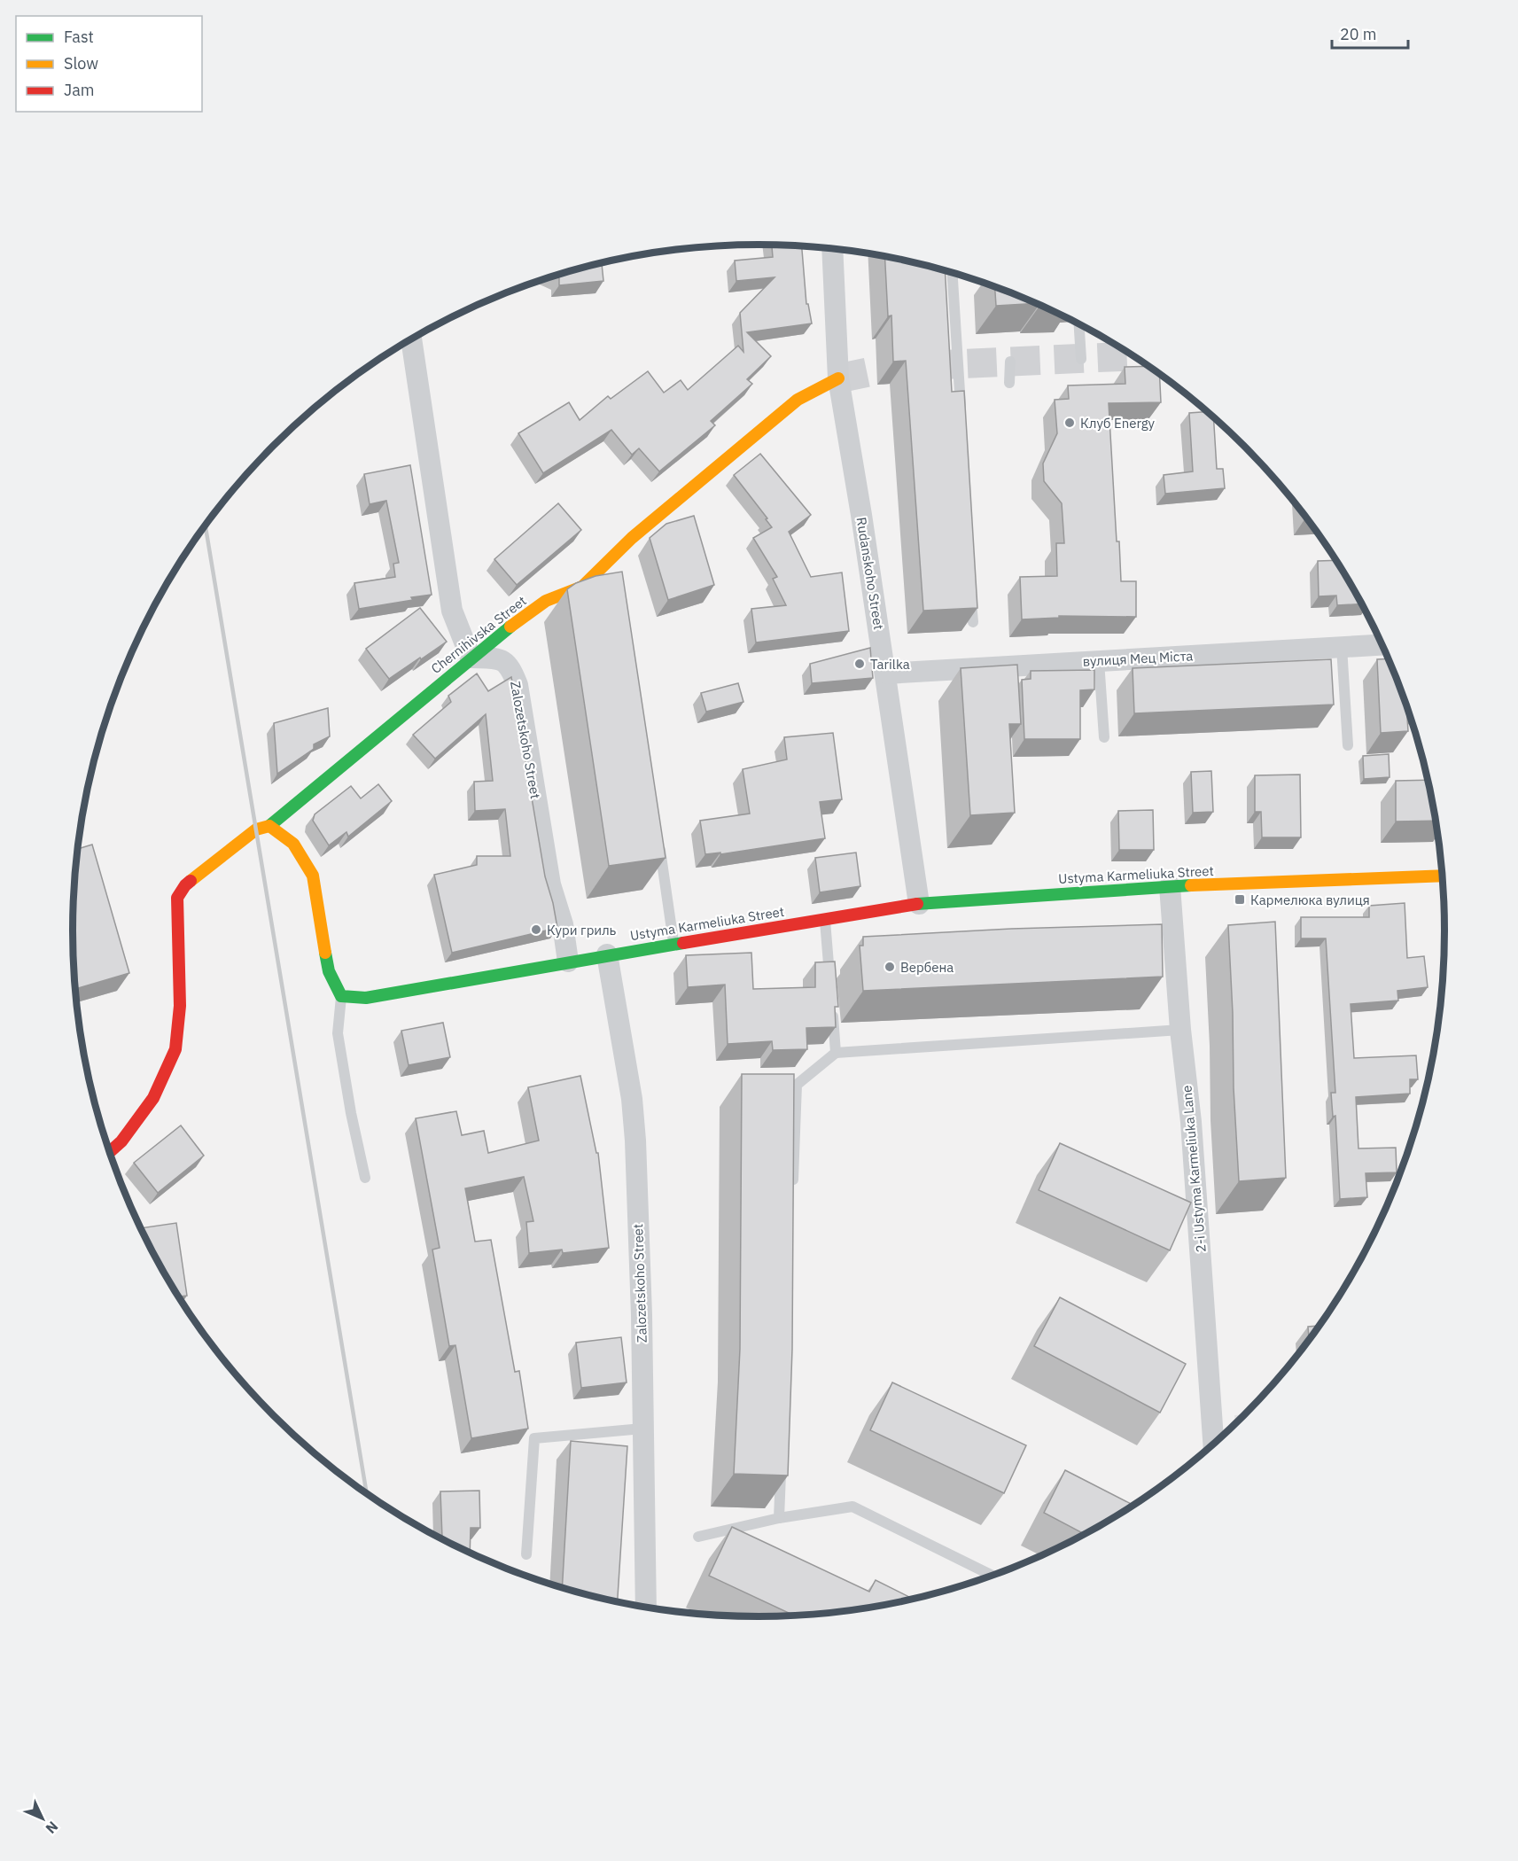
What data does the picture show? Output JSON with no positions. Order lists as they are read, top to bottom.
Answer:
{
  "streets": {
    "street": [
      "Rudanskoho Street",
      "Chernihivska Street",
      "вулиця Мец Міста",
      "Zalozetskoho Street",
      "Ustyma Karmeliuka Street",
      "2-i Ustyma Karmeliuka Lane"
    ]
  },
  "crossings": [
    ["Rudanskoho Street", "Chernihivska Street"],
    ["Rudanskoho Street", "вулиця Мец Міста"],
    ["Rudanskoho Street", "Ustyma Karmeliuka Street"],
    ["Chernihivska Street", "Zalozetskoho Street"],
    ["Zalozetskoho Street", "Ustyma Karmeliuka Street"],
    ["Ustyma Karmeliuka Street", "2-i Ustyma Karmeliuka Lane"]
  ],
  "places": {
    "other": [
      "Клуб Energy",
      "Tarilka",
      "Кури гриль",
      "Вербена"
    ],
    "transit": ["Кармелюка вулиця"]
  },
  "legend": ["Fast", "Slow", "Jam"],
  "scale_bar": "20 m",
  "north": "bottom right"
}
